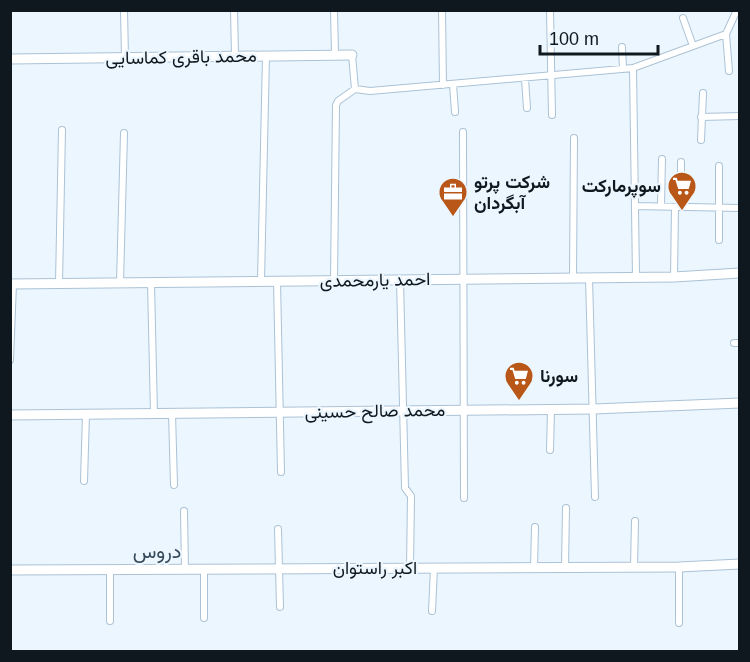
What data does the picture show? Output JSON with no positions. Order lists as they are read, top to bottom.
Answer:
{
  "streets": {
    "street": [
      "محمد باقری کماسایی",
      "احمد یارمحمدی",
      "محمد صالح حسینی",
      "اکبر راستوان"
    ]
  },
  "districts": ["دروس"],
  "places": {
    "supermarket": ["سوپرمارکت", "سورنا"],
    "office": ["شرکت پرتو آبگردان"]
  },
  "scale_bar": "100 m"
}
